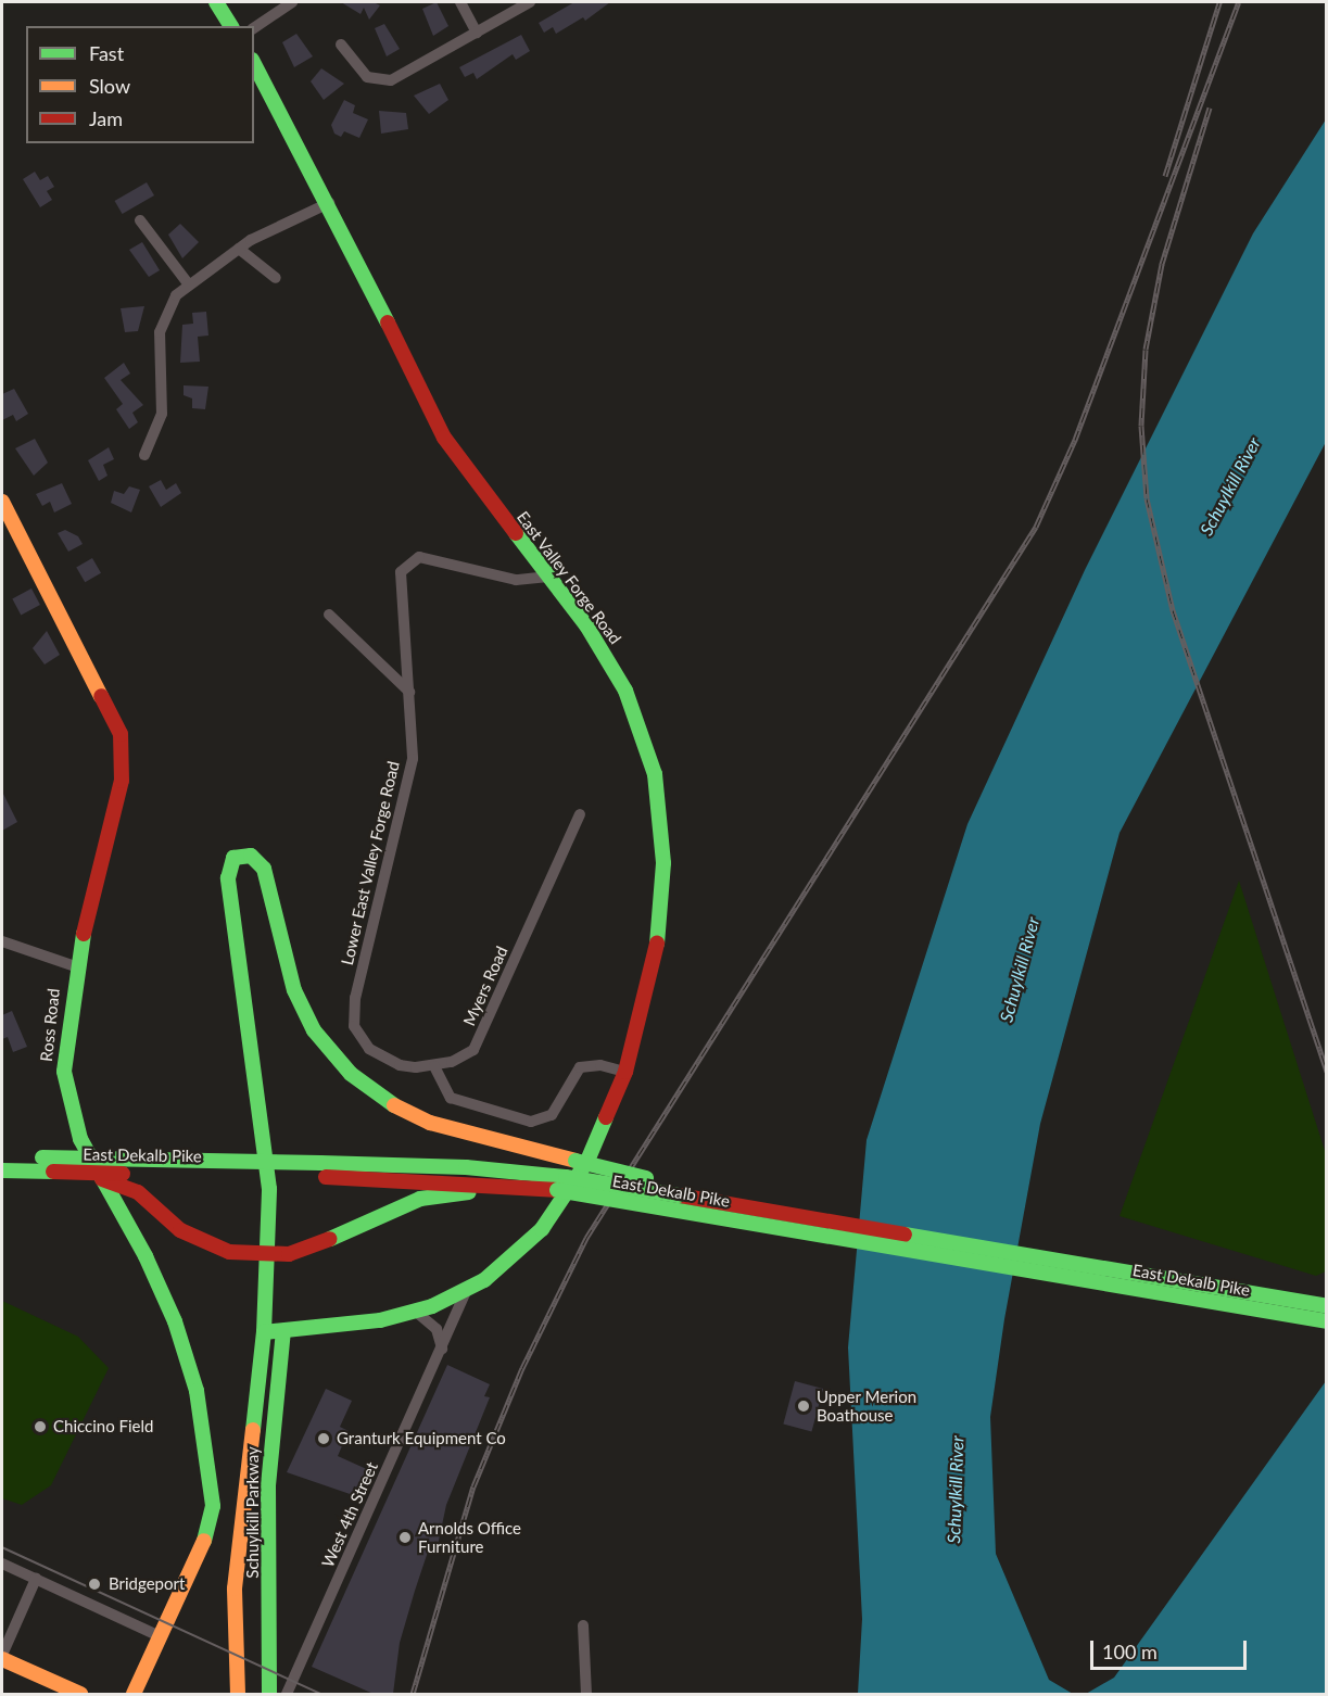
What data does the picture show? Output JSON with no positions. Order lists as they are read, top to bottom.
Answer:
{
  "streets": {
    "main road": [
      "East Valley Forge Road",
      "Ross Road",
      "East Dekalb Pike",
      "Schuylkill Parkway"
    ],
    "street": ["Lower East Valley Forge Road", "Myers Road", "West 4th Street"]
  },
  "crossings": [
    ["East Valley Forge Road", "Lower East Valley Forge Road"],
    ["East Valley Forge Road", "Schuylkill Parkway"],
    ["East Valley Forge Road", "West 4th Street"],
    ["Lower East Valley Forge Road", "Myers Road"],
    ["East Dekalb Pike", "Schuylkill Parkway"]
  ],
  "water": ["Schuylkill River"],
  "places": [
    "Upper Merion Boathouse",
    "Chiccino Field",
    "Granturk Equipment Co",
    "Arnolds Office Furniture",
    "Bridgeport"
  ],
  "legend": ["Fast", "Slow", "Jam"],
  "scale_bar": "100 m"
}
